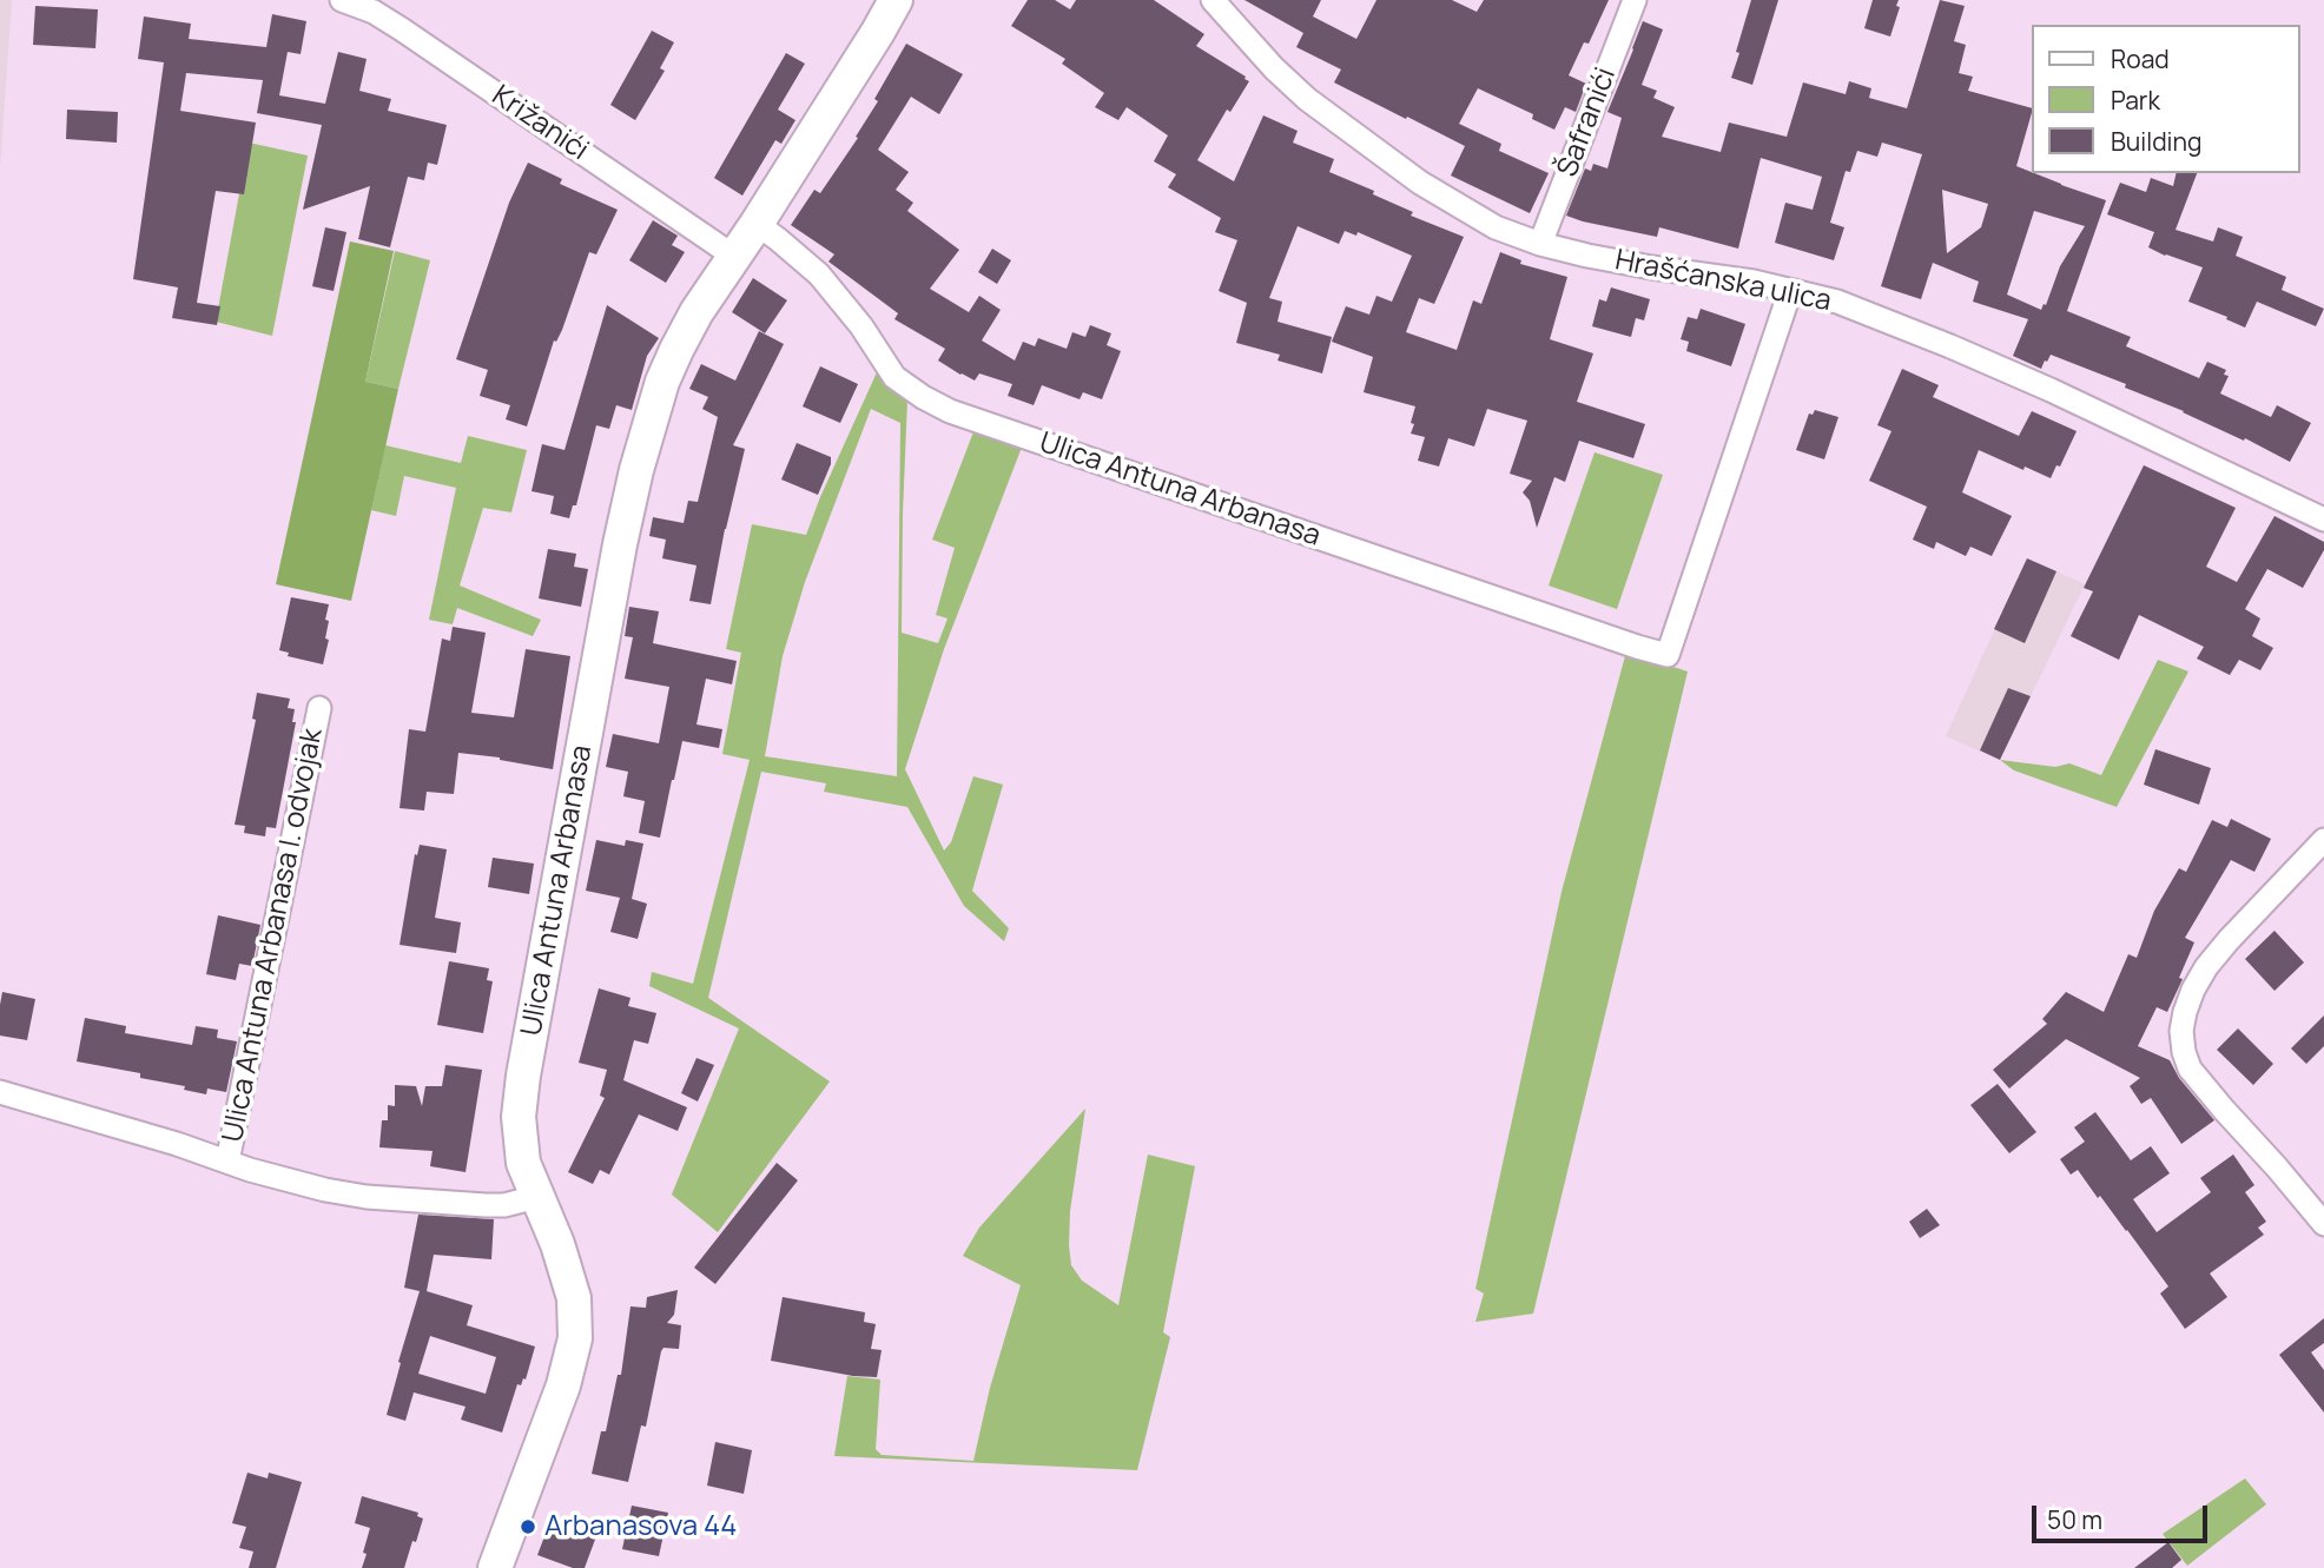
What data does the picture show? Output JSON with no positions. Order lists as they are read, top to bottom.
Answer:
{
  "streets": {
    "main road": ["Ulica Antuna Arbanasa"],
    "street": [
      "Šafranići",
      "Križanići",
      "Hrašćanska ulica",
      "Ulica Antuna Arbanasa I. odvojak"
    ]
  },
  "crossings": [
    ["Šafranići", "Hrašćanska ulica"],
    ["Križanići", "Ulica Antuna Arbanasa"],
    ["Hrašćanska ulica", "Ulica Antuna Arbanasa"],
    ["Ulica Antuna Arbanasa", "Ulica Antuna Arbanasa I. odvojak"]
  ],
  "places": ["Arbanasova 44"],
  "legend": ["Road", "Park", "Building"],
  "scale_bar": "50 m"
}
